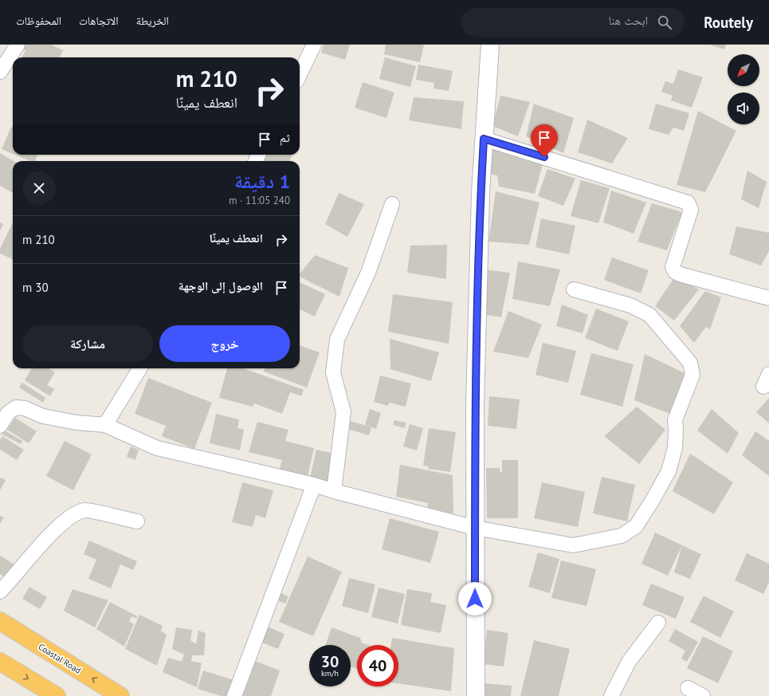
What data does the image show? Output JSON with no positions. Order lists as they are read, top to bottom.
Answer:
{
  "streets": {
    "highway": ["Coastal Road"]
  },
  "north": "bottom left",
  "page": {
    "header": "Routely",
    "search": "ابحث هنا",
    "nav": ["الخريطة", "الاتجاهات", "المحفوظات"],
    "turn": ["210 m", "انعطف يمينًا"],
    "then": "ثم",
    "heading": ["1 دقيقة", "240 m · 11:05"],
    "list": [
      {
        "name": "انعطف يمينًا",
        "value": "210 m"
      },
      {
        "name": "الوصول إلى الوجهة",
        "value": "30 m"
      }
    ],
    "buttons": ["خروج", "مشاركة"],
    "speed": "30 km/h",
    "limit": "40"
  }
}
